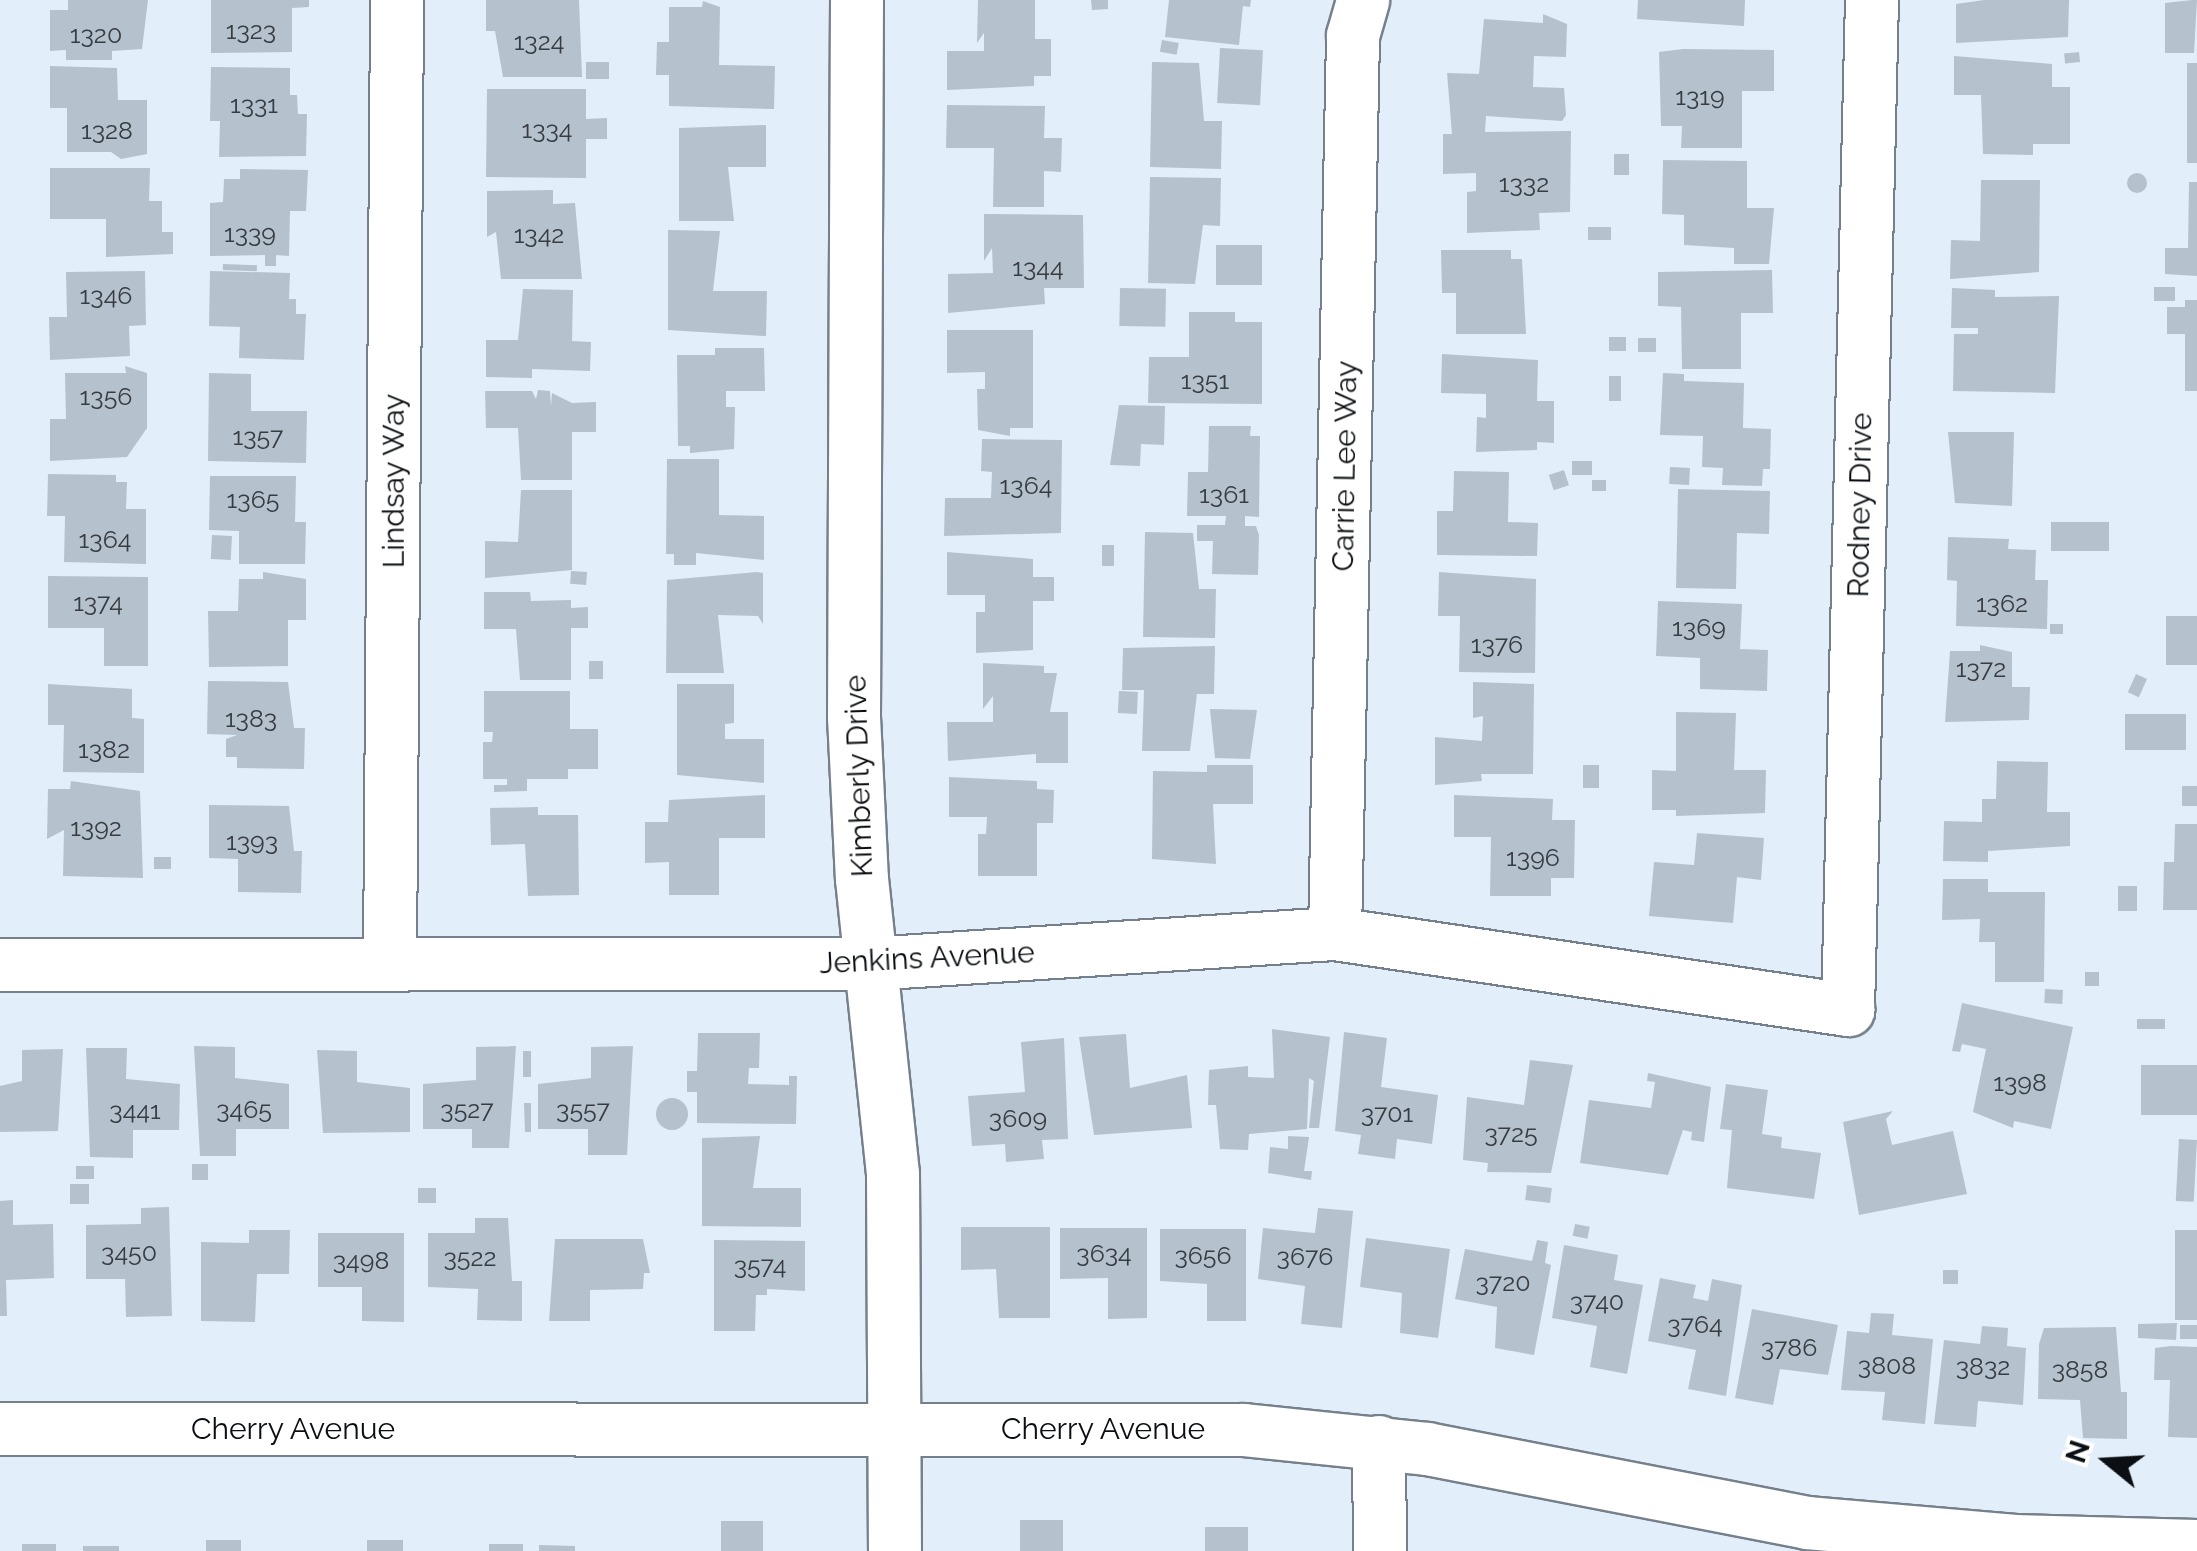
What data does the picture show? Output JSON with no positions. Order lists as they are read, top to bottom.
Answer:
{
  "streets": {
    "street": [
      "Carrie Lee Way",
      "Lindsay Way",
      "Rodney Drive",
      "Kimberly Drive",
      "Jenkins Avenue",
      "Cherry Avenue"
    ]
  },
  "crossings": [
    ["Carrie Lee Way", "Jenkins Avenue"],
    ["Lindsay Way", "Jenkins Avenue"],
    ["Rodney Drive", "Jenkins Avenue"],
    ["Kimberly Drive", "Jenkins Avenue"],
    ["Kimberly Drive", "Cherry Avenue"]
  ],
  "house_numbers": [
    "1323",
    "1320",
    "1324",
    "1319",
    "1331",
    "1334",
    "1328",
    "1332",
    "1339",
    "1342",
    "1344",
    "1346",
    "1351",
    "1356",
    "1357",
    "1364",
    "1361",
    "1365",
    "1364",
    "1374",
    "1362",
    "1369",
    "1376",
    "1372",
    "1383",
    "1382",
    "1392",
    "1393",
    "1396",
    "1398",
    "3465",
    "3527",
    "3557",
    "3441",
    "3701",
    "3609",
    "3725",
    "3450",
    "3634",
    "3656",
    "3676",
    "3522",
    "3498",
    "3574",
    "3720",
    "3740",
    "3764",
    "3786",
    "3808",
    "3832",
    "3858"
  ],
  "north": "left"
}
